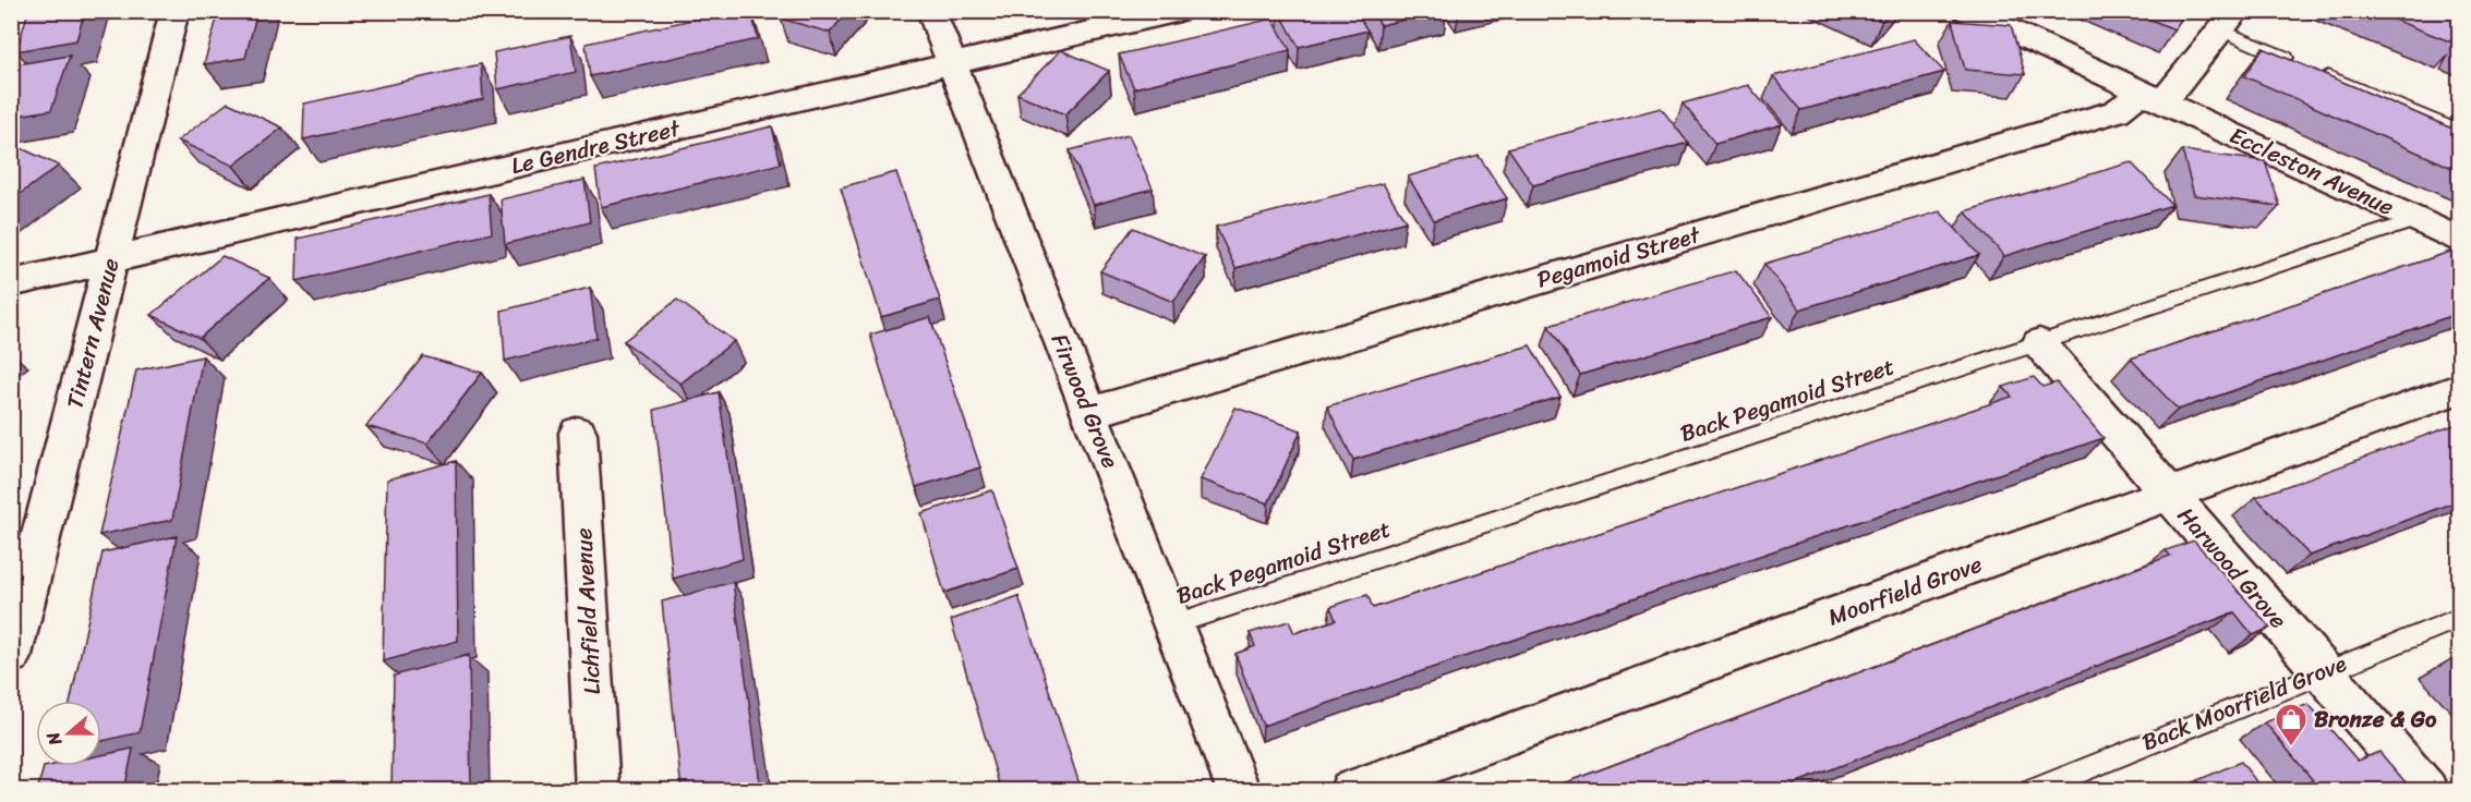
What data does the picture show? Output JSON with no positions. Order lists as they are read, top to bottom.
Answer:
{
  "streets": {
    "street": [
      "Le Gendre Street",
      "Eccleston Avenue",
      "Pegamoid Street",
      "Tintern Avenue",
      "Firwood Grove",
      "Harwood Grove",
      "Moorfield Grove",
      "Lichfield Avenue"
    ],
    "lane": ["Back Pegamoid Street", "Back Moorfield Grove"]
  },
  "crossings": [
    ["Le Gendre Street", "Tintern Avenue"],
    ["Le Gendre Street", "Firwood Grove"],
    ["Eccleston Avenue", "Pegamoid Street"],
    ["Eccleston Avenue", "Back Pegamoid Street"],
    ["Pegamoid Street", "Firwood Grove"],
    ["Back Pegamoid Street", "Firwood Grove"],
    ["Back Pegamoid Street", "Harwood Grove"],
    ["Harwood Grove", "Moorfield Grove"],
    ["Harwood Grove", "Back Moorfield Grove"]
  ],
  "places": {
    "shop": ["Bronze & Go"]
  },
  "north": "left"
}
